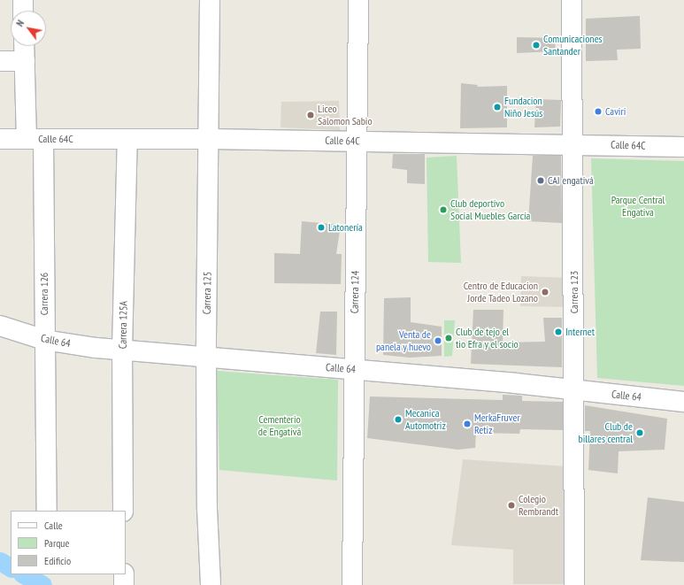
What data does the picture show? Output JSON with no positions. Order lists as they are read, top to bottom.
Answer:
{
  "streets": {
    "street": [
      "Calle 64C",
      "Carrera 124",
      "Carrera 123",
      "Carrera 125",
      "Carrera 126",
      "Carrera 125A",
      "Calle 64"
    ]
  },
  "crossings": [
    ["Calle 64C", "Carrera 124"],
    ["Calle 64C", "Carrera 123"],
    ["Calle 64C", "Carrera 125"],
    ["Calle 64C", "Carrera 126"],
    ["Calle 64C", "Carrera 125A"],
    ["Carrera 124", "Calle 64"],
    ["Carrera 123", "Calle 64"],
    ["Carrera 125", "Calle 64"],
    ["Carrera 126", "Calle 64"],
    ["Carrera 125A", "Calle 64"]
  ],
  "parks": ["Parque Central Engativa", "Cementerio de Engativá"],
  "places": [
    "Comunicaciones Santander",
    "Fundacion Niño Jesús",
    "Caviri",
    "Liceo Salomon Sabio",
    "CAI engativá",
    "Club deportivo Social Muebles García",
    "Latonería",
    "Centro de Educacion Jorde Tadeo Lozano",
    "Internet",
    "Club de tejo el tio Efra y el socio",
    "Venta de panela y huevo",
    "Mecanica Automotriz",
    "MerkaFruver Retiz",
    "Club de billares central",
    "Colegio Rembrandt"
  ],
  "legend": ["Calle", "Parque", "Edificio"],
  "north": "top left"
}
